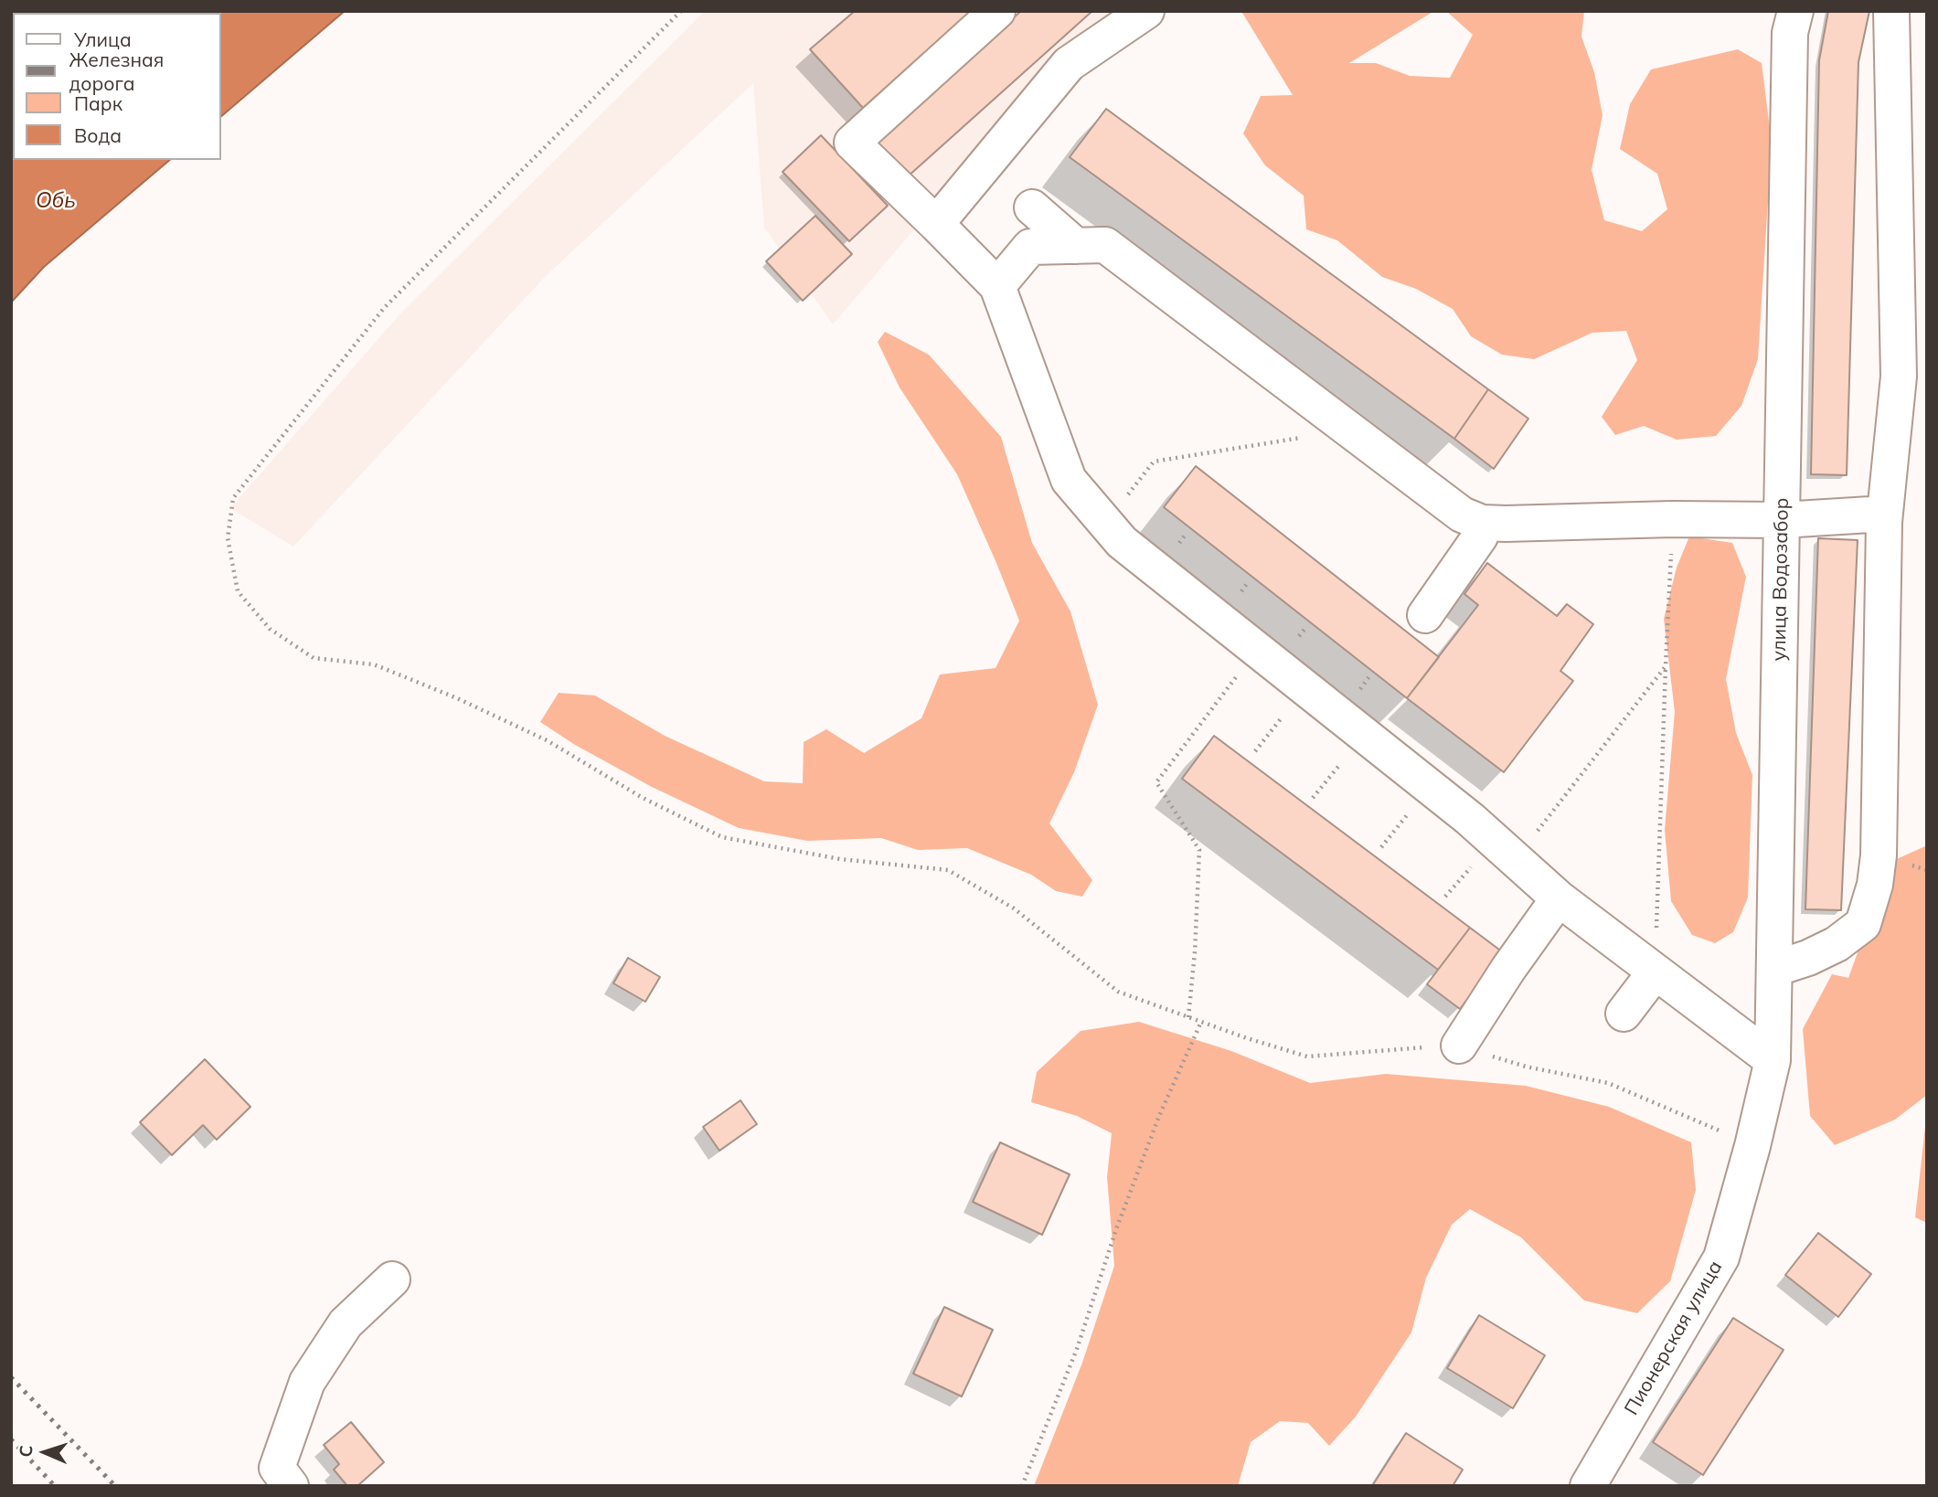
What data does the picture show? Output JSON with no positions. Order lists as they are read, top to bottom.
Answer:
{
  "streets": {
    "street": ["улица Водозабор", "Пионерская улица"]
  },
  "crossings": [
    ["улица Водозабор", "Пионерская улица"]
  ],
  "water": ["Обь"],
  "legend": [
    "Улица",
    "Железная дорога",
    "Парк",
    "Вода"
  ],
  "north": "left"
}
